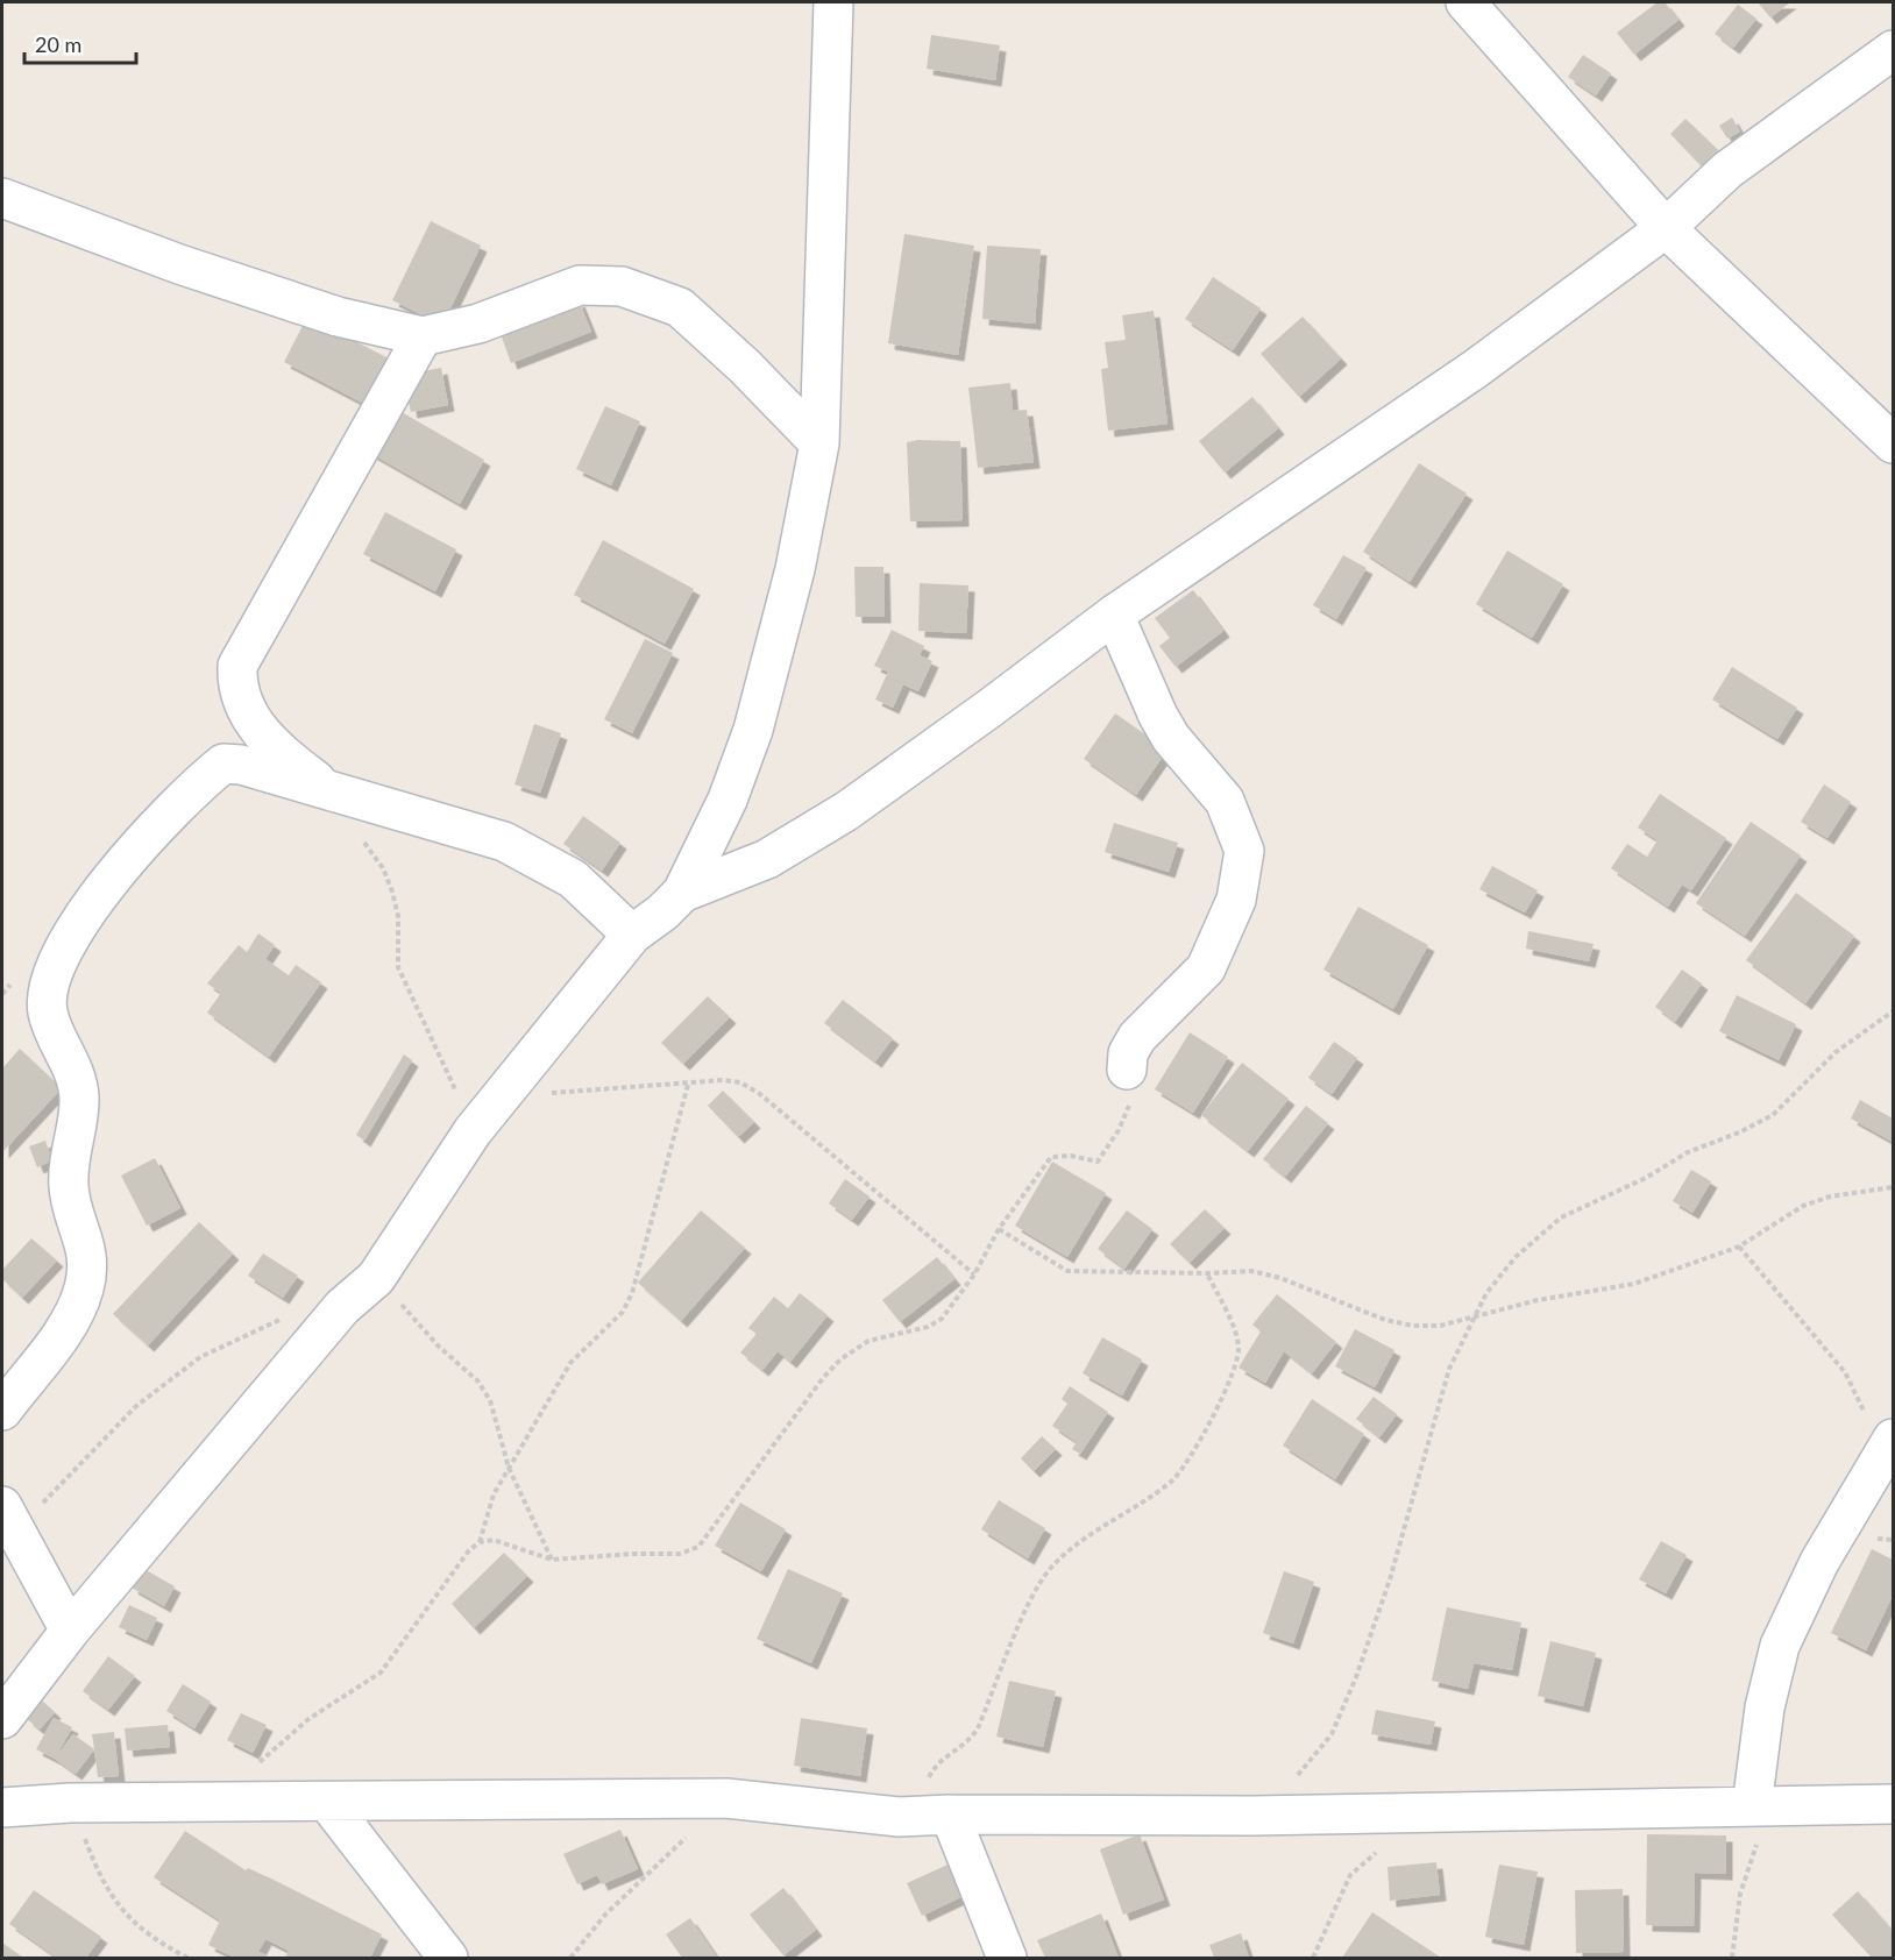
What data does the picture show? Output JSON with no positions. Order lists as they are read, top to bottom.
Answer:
{
  "scale_bar": "20 m"
}
